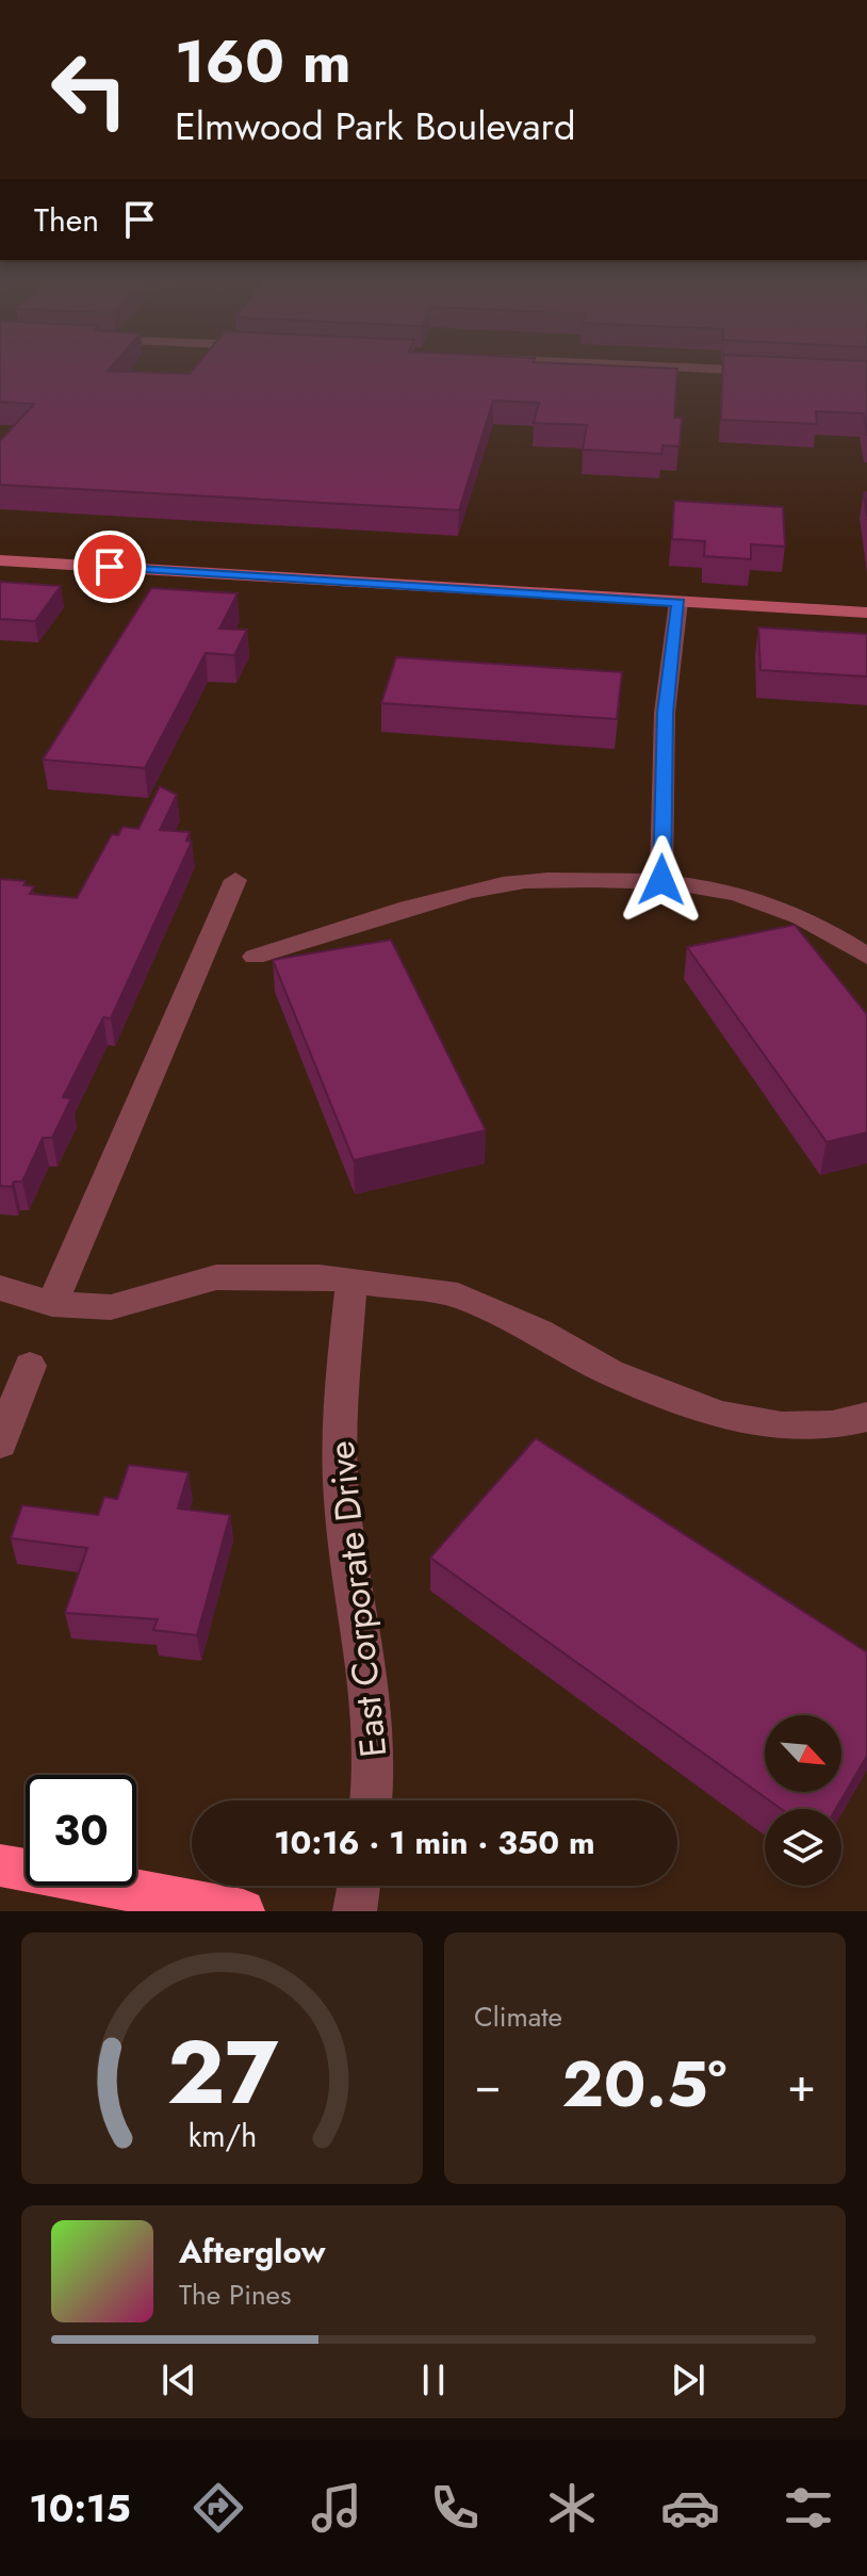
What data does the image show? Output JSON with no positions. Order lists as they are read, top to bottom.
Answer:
{
  "streets": {
    "street": ["East Corporate Drive"]
  },
  "north": "bottom right",
  "page": {
    "turn": ["160 m", "Elmwood Park Boulevard"],
    "then": "Then",
    "limit": "30",
    "trip": "10:16 · 1 min · 350 m",
    "tile": "Climate",
    "heat": ["−", "20.5°", "+"],
    "song": ["Afterglow", "The Pines"],
    "tabs": "10:15",
    "gauge": ["27", "km/h"]
  }
}
